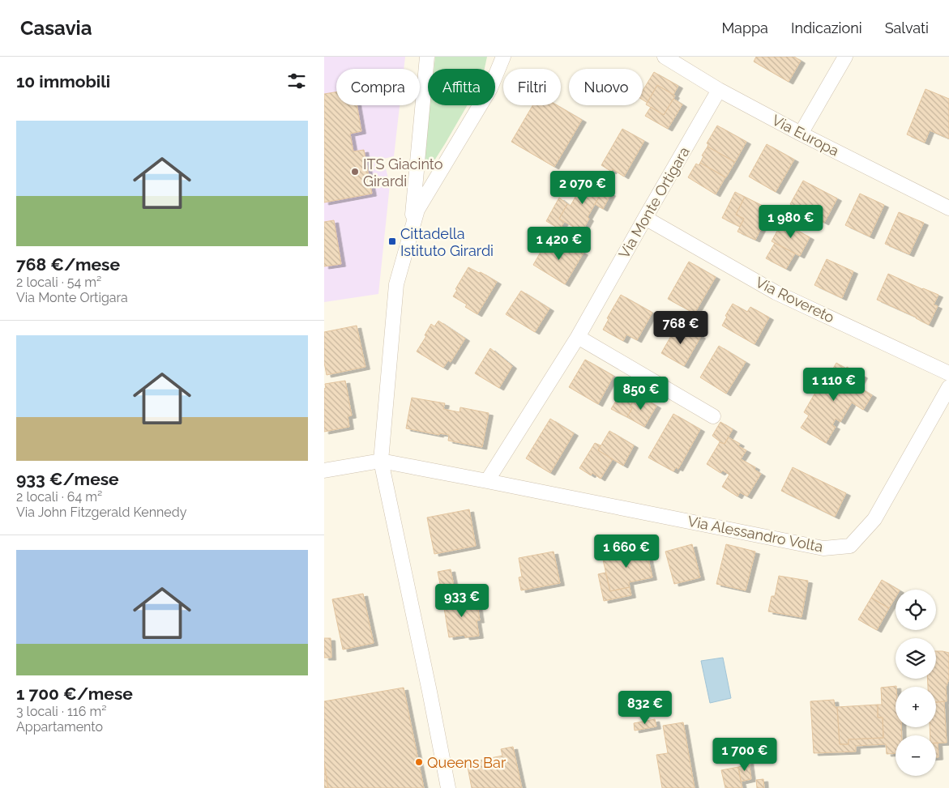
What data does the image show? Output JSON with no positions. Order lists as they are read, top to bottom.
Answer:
{
  "streets": {
    "street": [
      "Via Europa",
      "Via Monte Ortigara",
      "Via Rovereto",
      "Via Alessandro Volta"
    ]
  },
  "crossings": [
    ["Via Europa", "Via Monte Ortigara"],
    ["Via Monte Ortigara", "Via Rovereto"],
    ["Via Monte Ortigara", "Via Alessandro Volta"]
  ],
  "places": {
    "other": ["ITS Giacinto Girardi", "Queens Bar"],
    "transit": ["Cittadella Istituto Girardi"]
  },
  "page": {
    "header": "Casavia",
    "nav": ["Mappa", "Indicazioni", "Salvati"],
    "heading": "10 immobili",
    "chip": [
      "Compra",
      "Affitta",
      "Filtri",
      "Nuovo"
    ],
    "list": [
      {
        "name": "768 €/mese",
        "note": "2 locali · 54 m² · Via Monte Ortigara"
      },
      {
        "name": "933 €/mese",
        "note": "2 locali · 64 m² · Via John Fitzgerald Kennedy"
      },
      {
        "name": "1 700 €/mese",
        "note": "3 locali · 116 m² · Appartamento"
      }
    ],
    "price": [
      "2 070 €",
      "1 980 €",
      "1 420 €",
      "768 €",
      "1 110 €",
      "850 €",
      "1 660 €",
      "933 €",
      "832 €",
      "1 700 €"
    ],
    "map_buttons": ["+", "−"]
  }
}
